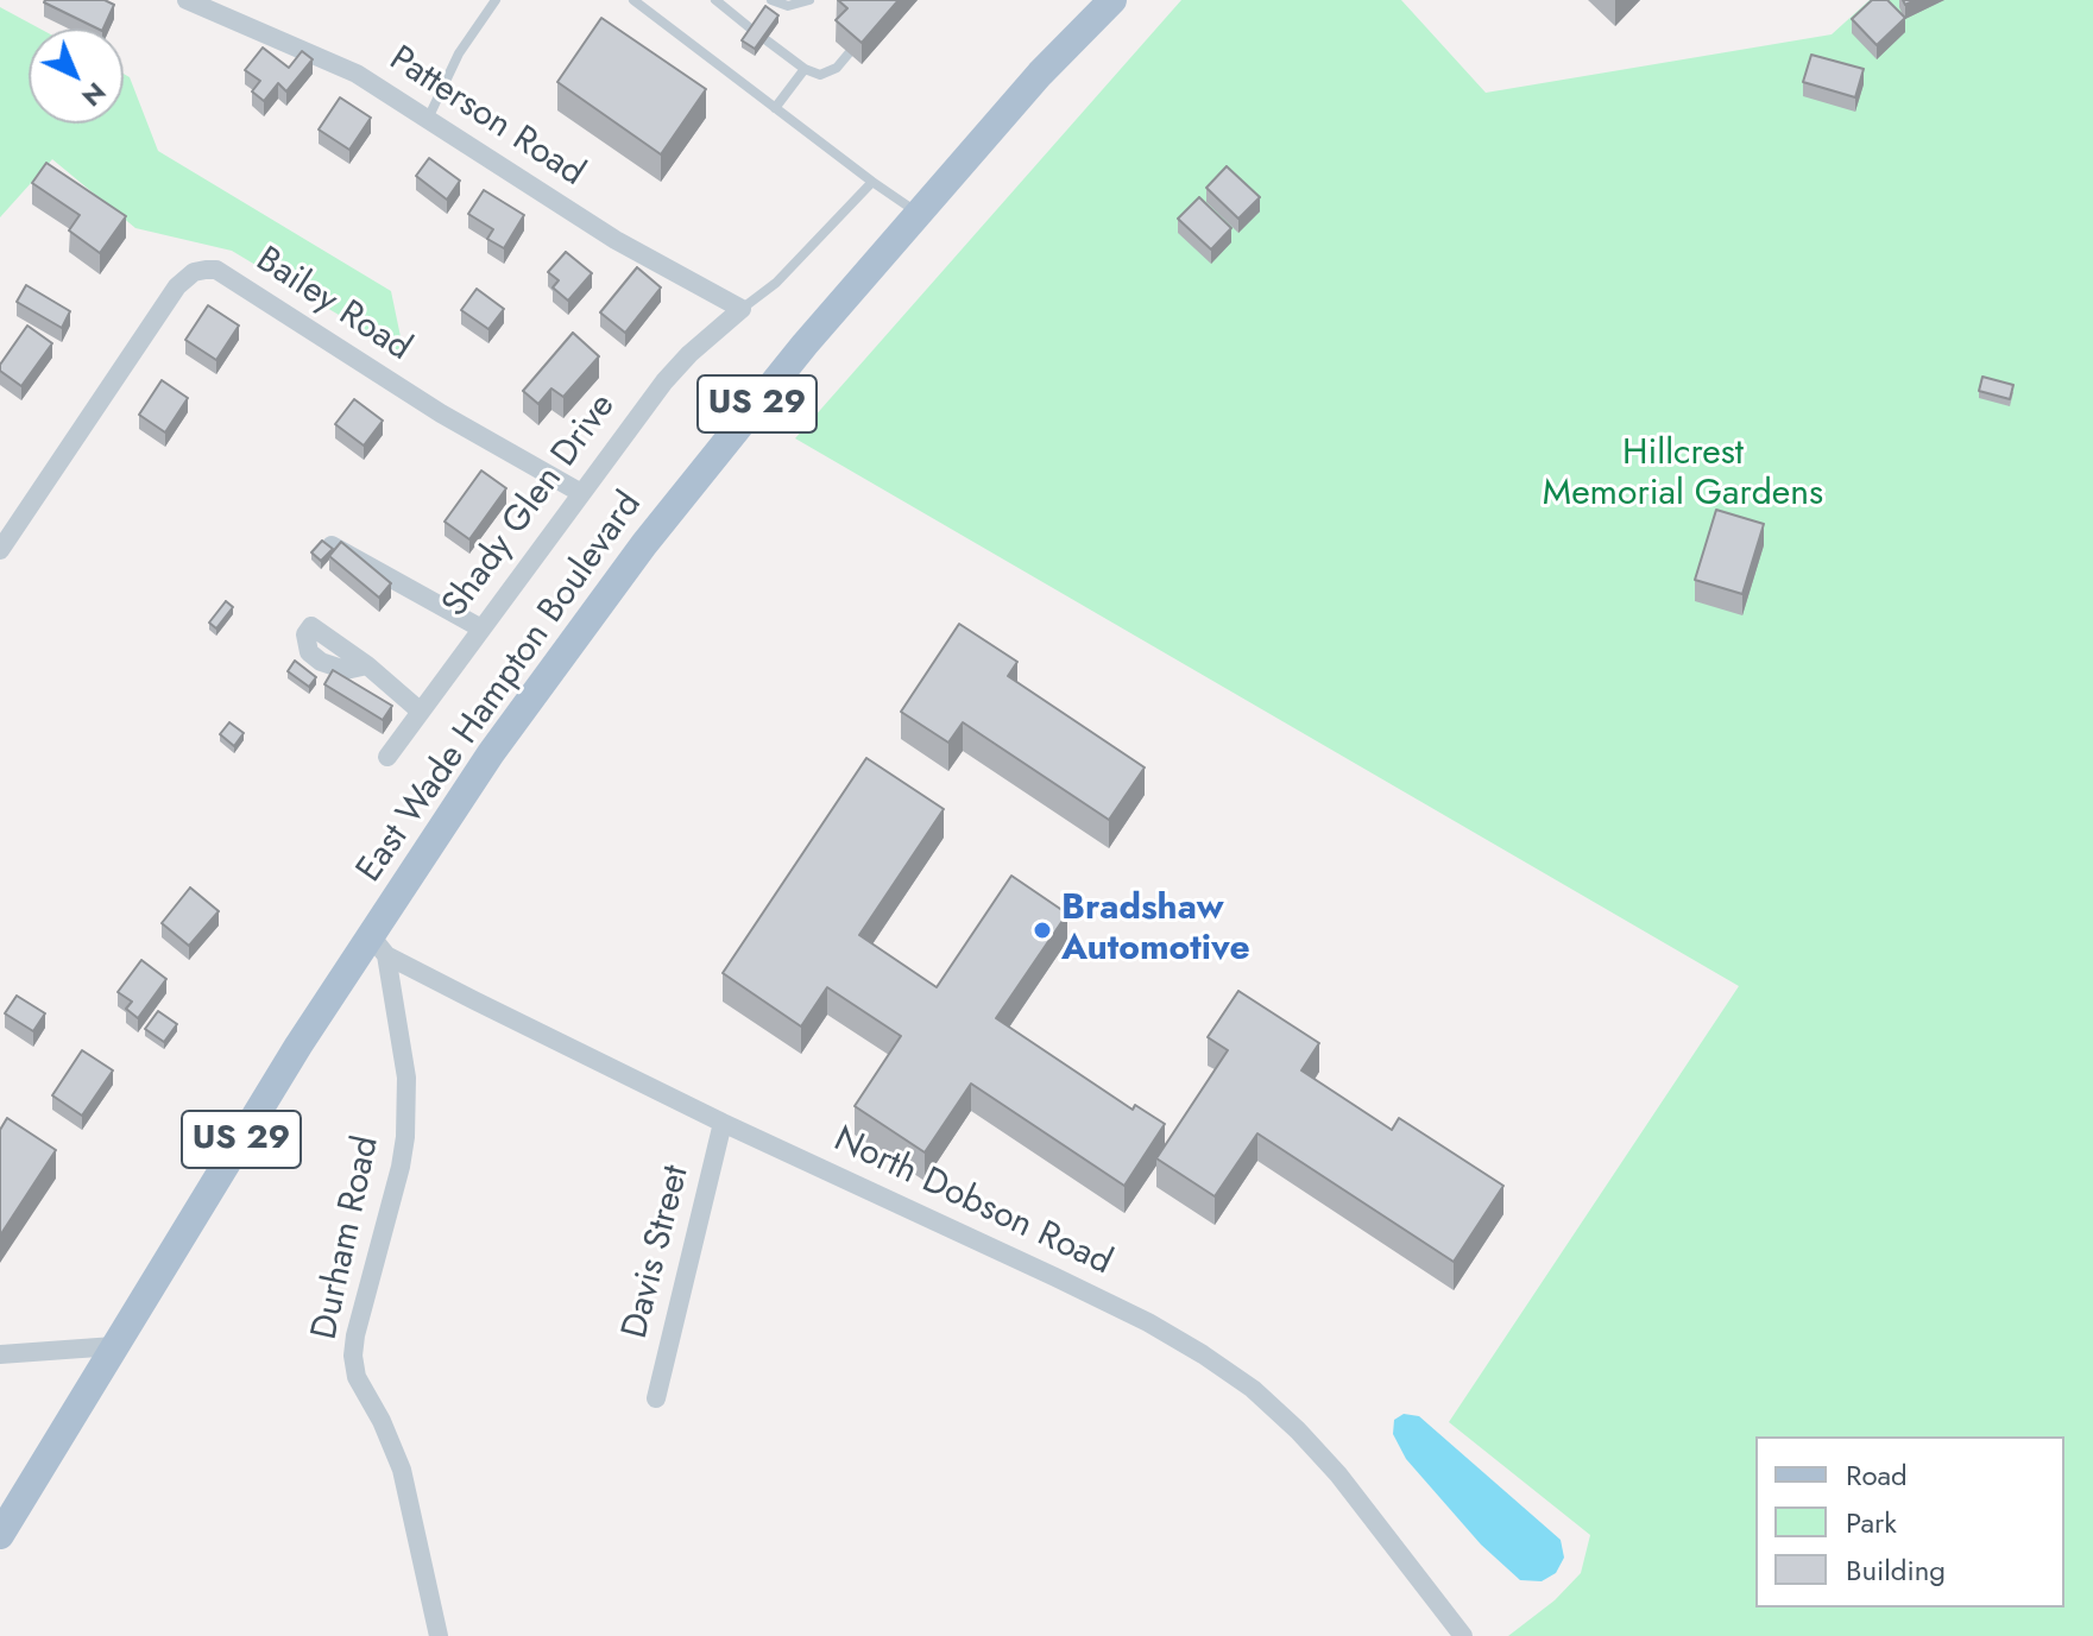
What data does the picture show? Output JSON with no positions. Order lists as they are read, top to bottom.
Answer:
{
  "streets": {
    "main road": ["US 29", "East Wade Hampton Boulevard"],
    "street": [
      "Patterson Road",
      "Bailey Road",
      "Shady Glen Drive",
      "North Dobson Road",
      "Durham Road",
      "Davis Street"
    ]
  },
  "crossings": [
    ["Patterson Road", "Shady Glen Drive"],
    ["Bailey Road", "Shady Glen Drive"],
    ["East Wade Hampton Boulevard", "North Dobson Road"],
    ["East Wade Hampton Boulevard", "Durham Road"],
    ["North Dobson Road", "Durham Road"],
    ["North Dobson Road", "Davis Street"]
  ],
  "parks": ["Hillcrest Memorial Gardens"],
  "places": ["Bradshaw Automotive"],
  "legend": ["Road", "Park", "Building"],
  "north": "bottom right"
}
